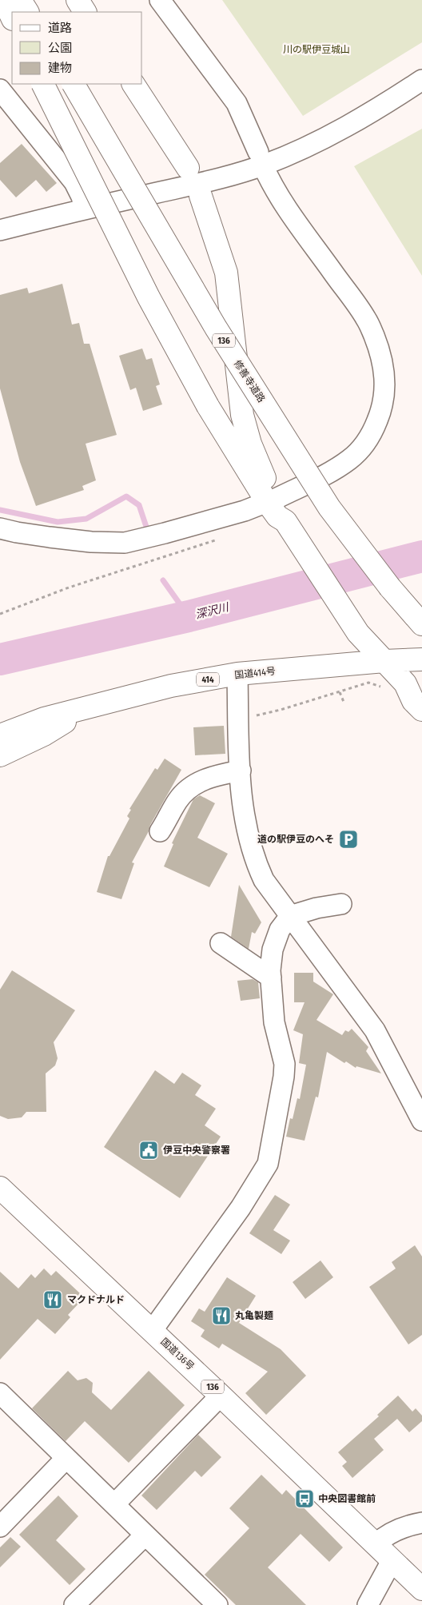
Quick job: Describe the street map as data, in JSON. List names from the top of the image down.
{
  "streets": {
    "highway": [
      "136",
      "修善寺道路",
      "国道414号",
      "414",
      "国道136号"
    ]
  },
  "crossings": [
    ["国道414号", "414"]
  ],
  "water": ["深沢川"],
  "parks": ["川の駅伊豆城山"],
  "places": {
    "parking": ["道の駅伊豆のへそ"],
    "public building": ["伊豆中央警察署"],
    "restaurant": ["マクドナルド", "丸亀製麺"],
    "bus stop": ["中央図書館前"]
  },
  "legend": ["道路", "公園", "建物"]
}
